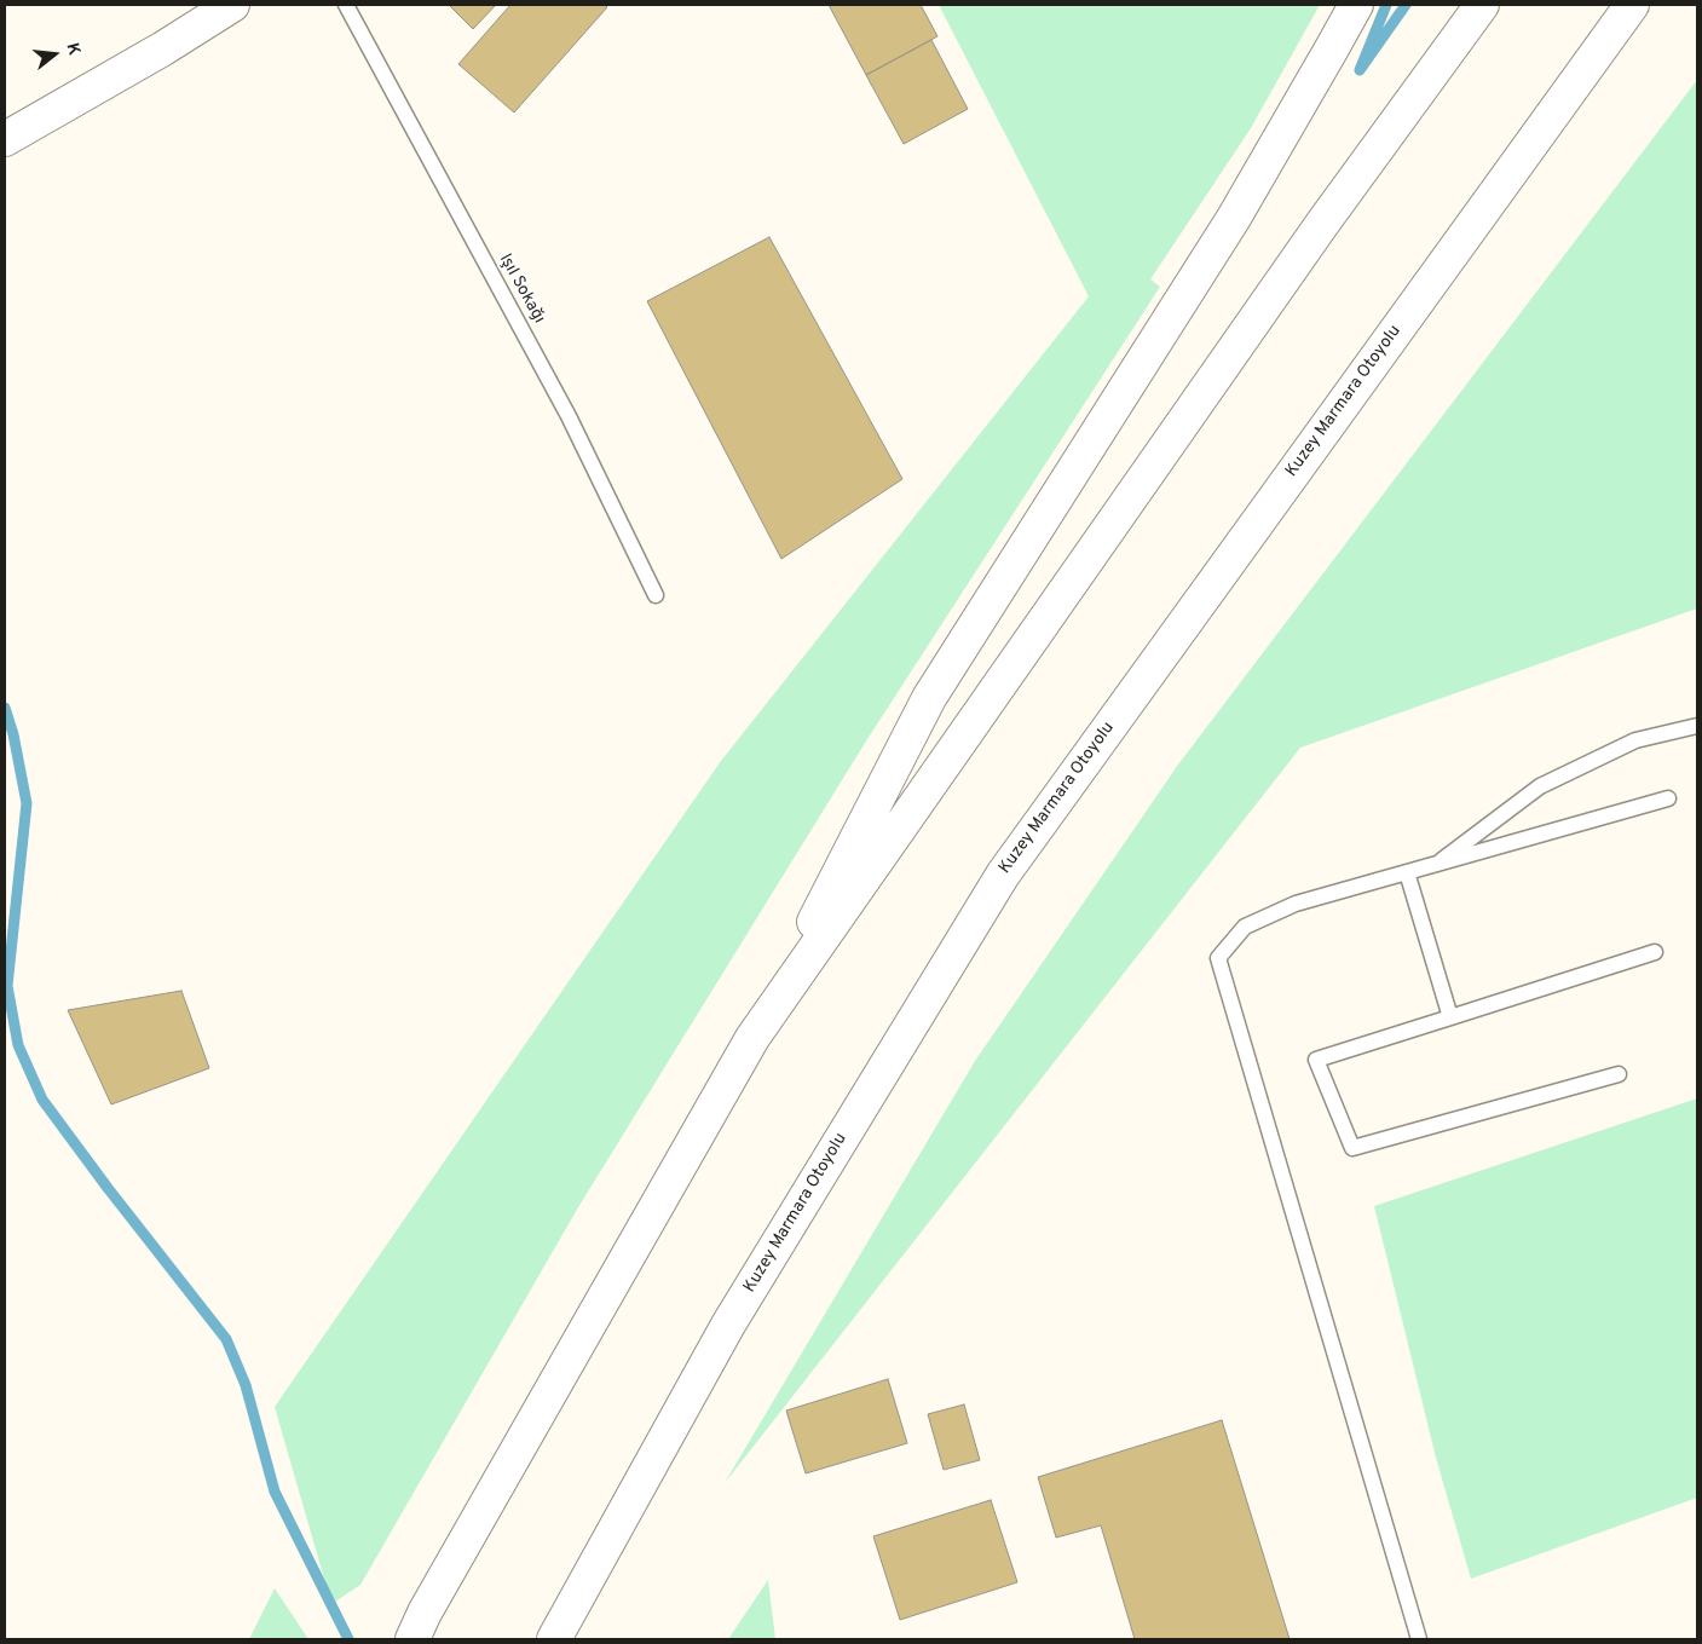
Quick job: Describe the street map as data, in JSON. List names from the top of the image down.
{
  "streets": {
    "main road": ["Kuzey Marmara Otoyolu"],
    "lane": ["Işıl Sokağı"]
  },
  "north": "right"
}
